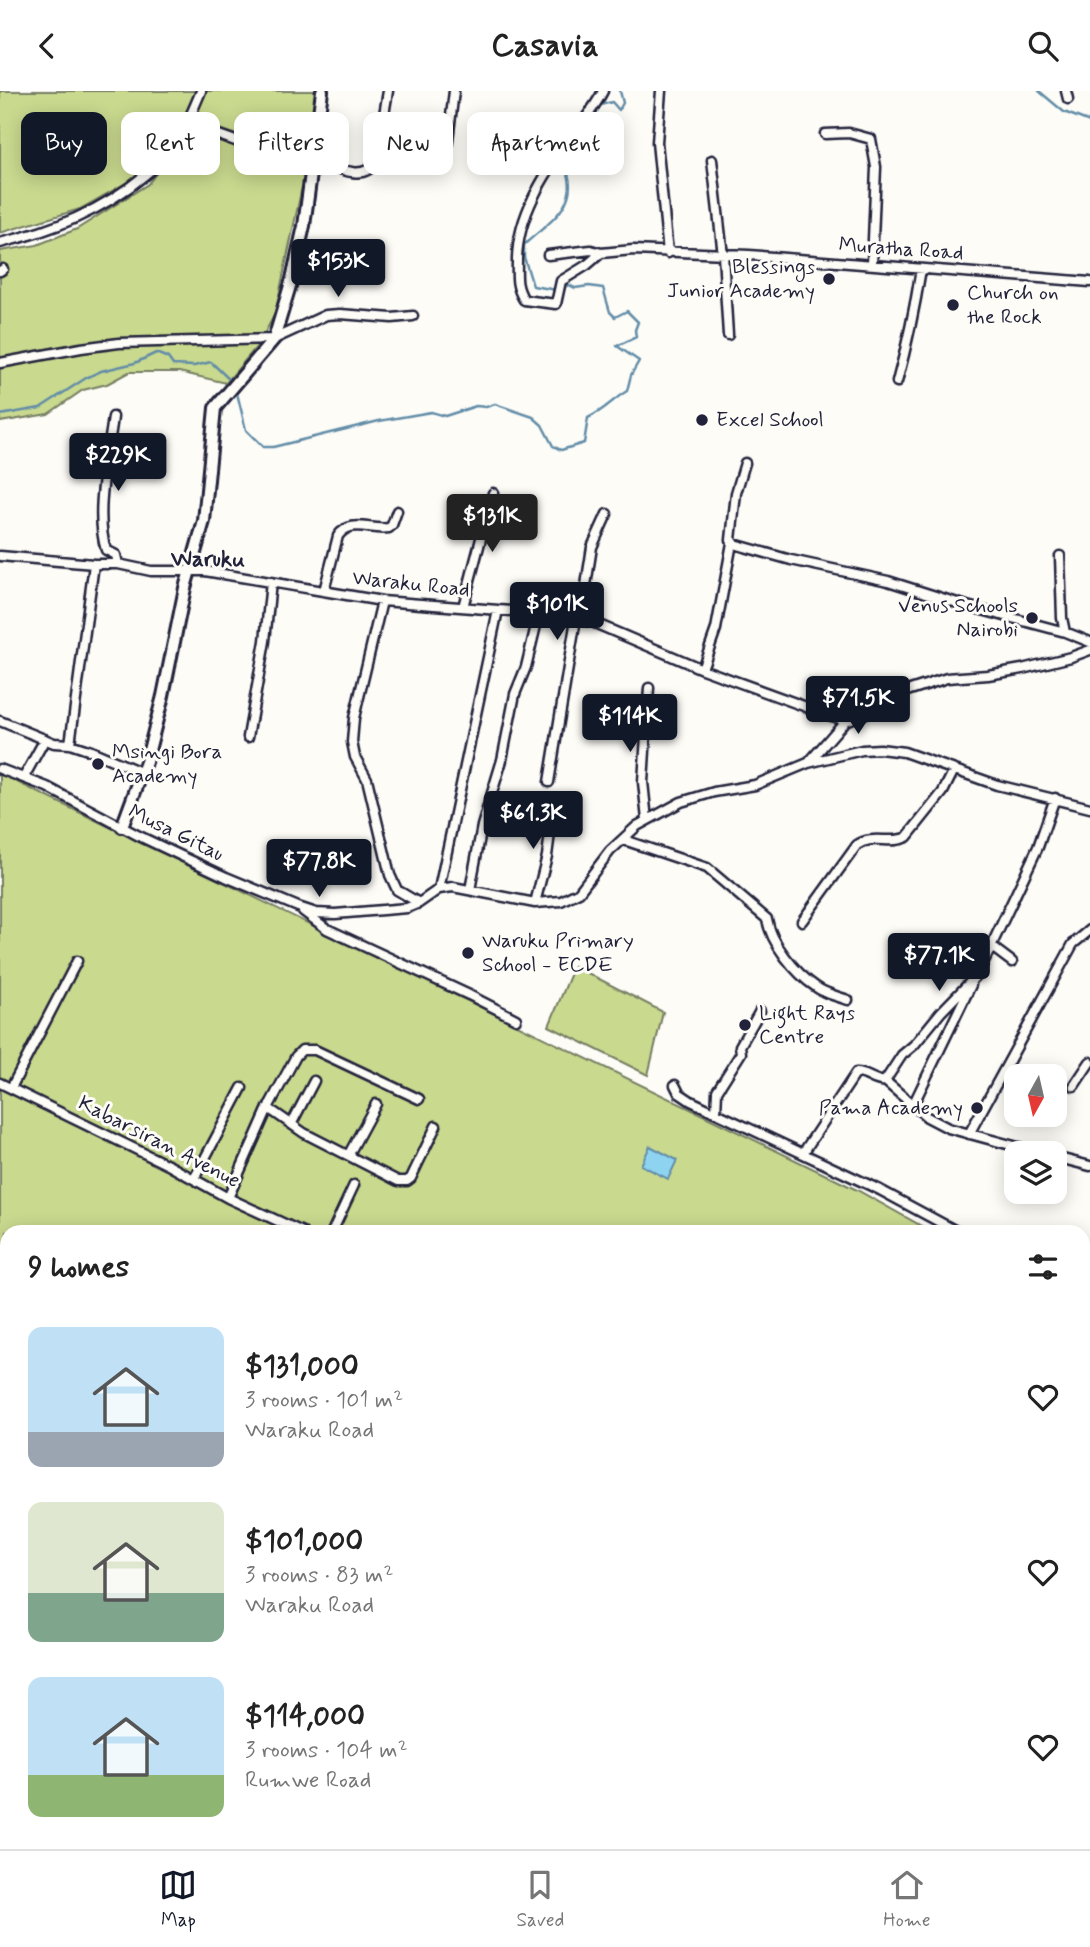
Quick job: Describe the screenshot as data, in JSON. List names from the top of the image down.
{
  "streets": {
    "street": [
      "Muratha Road",
      "Waraku Road",
      "Musa Gitau",
      "Kabarsiran Avenue"
    ]
  },
  "districts": ["Waruku"],
  "places": [
    "Blessings Junior Academy",
    "Church on the Rock",
    "Excel School",
    "Venus Schools Nairobi",
    "Msingi Bora Academy",
    "Waruku Primary School - ECDE",
    "Light Rays Centre",
    "Pama Academy"
  ],
  "north": "bottom",
  "page": {
    "header": "Casavia",
    "chip": [
      "Buy",
      "Rent",
      "Filters",
      "New",
      "Apartment"
    ],
    "price": [
      "$153K",
      "$229K",
      "$131K",
      "$101K",
      "$71.5K",
      "$114K",
      "$61.3K",
      "$77.8K",
      "$77.1K"
    ],
    "heading": "9 homes",
    "list": [
      {
        "name": "$131,000",
        "note": "3 rooms · 101 m² · Waraku Road"
      },
      {
        "name": "$101,000",
        "note": "3 rooms · 83 m² · Waraku Road"
      },
      {
        "name": "$114,000",
        "note": "3 rooms · 104 m² · Rumwe Road"
      }
    ],
    "tabs": ["Map", "Saved", "Home"]
  }
}
